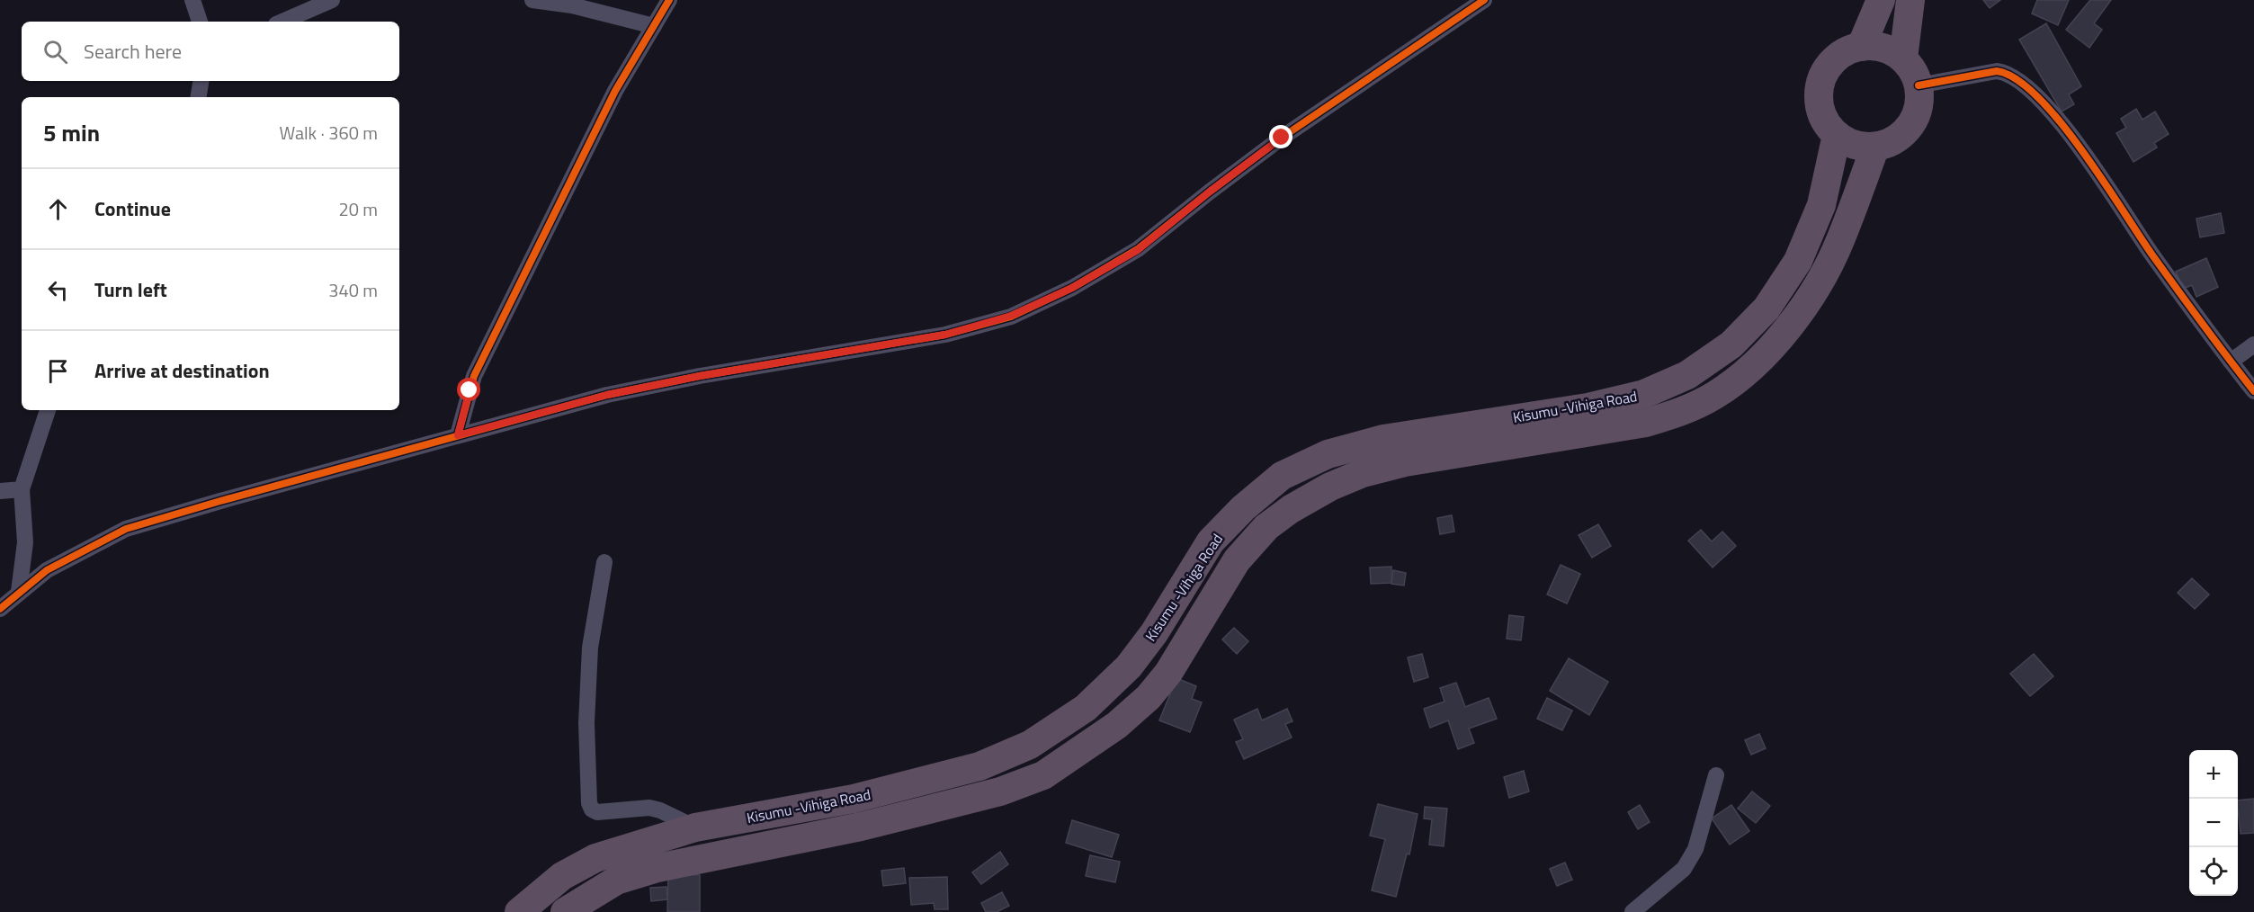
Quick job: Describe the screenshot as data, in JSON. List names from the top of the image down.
{
  "streets": {
    "highway": ["Kisumu -Vihiga Road"]
  },
  "page": {
    "search": "Search here",
    "heading": ["5 min", "Walk · 360 m"],
    "list": [
      ["Continue", "20 m"],
      ["Turn left", "340 m"],
      "Arrive at destination"
    ],
    "map_buttons": ["+", "−"]
  }
}
